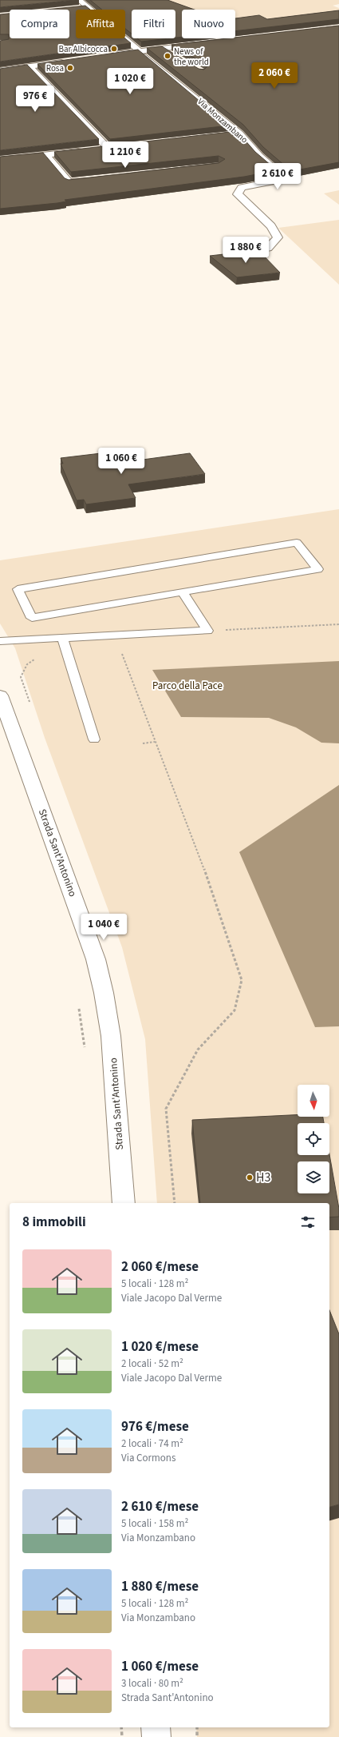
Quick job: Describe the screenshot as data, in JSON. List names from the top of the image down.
{
  "streets": {
    "street": ["Via Monzambano", "Strada Sant'Antonino"]
  },
  "parks": ["Parco della Pace"],
  "places": [
    "Bar Albicocca",
    "News of the world",
    "Rosa",
    "H3"
  ],
  "north": "bottom",
  "page": {
    "chip": [
      "Compra",
      "Affitta",
      "Filtri",
      "Nuovo"
    ],
    "price": [
      "2 060 €",
      "1 020 €",
      "976 €",
      "1 210 €",
      "2 610 €",
      "1 880 €",
      "1 060 €",
      "1 040 €"
    ],
    "heading": "8 immobili",
    "list": [
      {
        "name": "2 060 €/mese",
        "note": "5 locali · 128 m² · Viale Jacopo Dal Verme"
      },
      {
        "name": "1 020 €/mese",
        "note": "2 locali · 52 m² · Viale Jacopo Dal Verme"
      },
      {
        "name": "976 €/mese",
        "note": "2 locali · 74 m² · Via Cormons"
      },
      {
        "name": "2 610 €/mese",
        "note": "5 locali · 158 m² · Via Monzambano"
      },
      {
        "name": "1 880 €/mese",
        "note": "5 locali · 128 m² · Via Monzambano"
      },
      {
        "name": "1 060 €/mese",
        "note": "3 locali · 80 m² · Strada Sant'Antonino"
      }
    ]
  }
}
